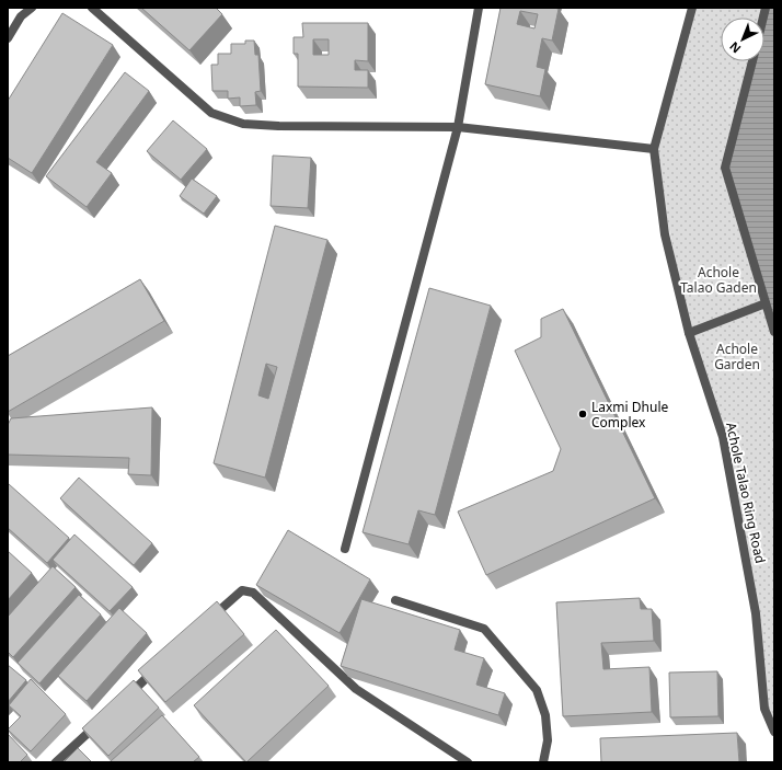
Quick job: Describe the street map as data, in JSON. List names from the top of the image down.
{
  "streets": {
    "street": ["Achole Talao Ring Road"]
  },
  "parks": ["Achole Talao Gaden", "Achole Garden"],
  "places": ["Laxmi Dhule Complex"],
  "north": "bottom left"
}
